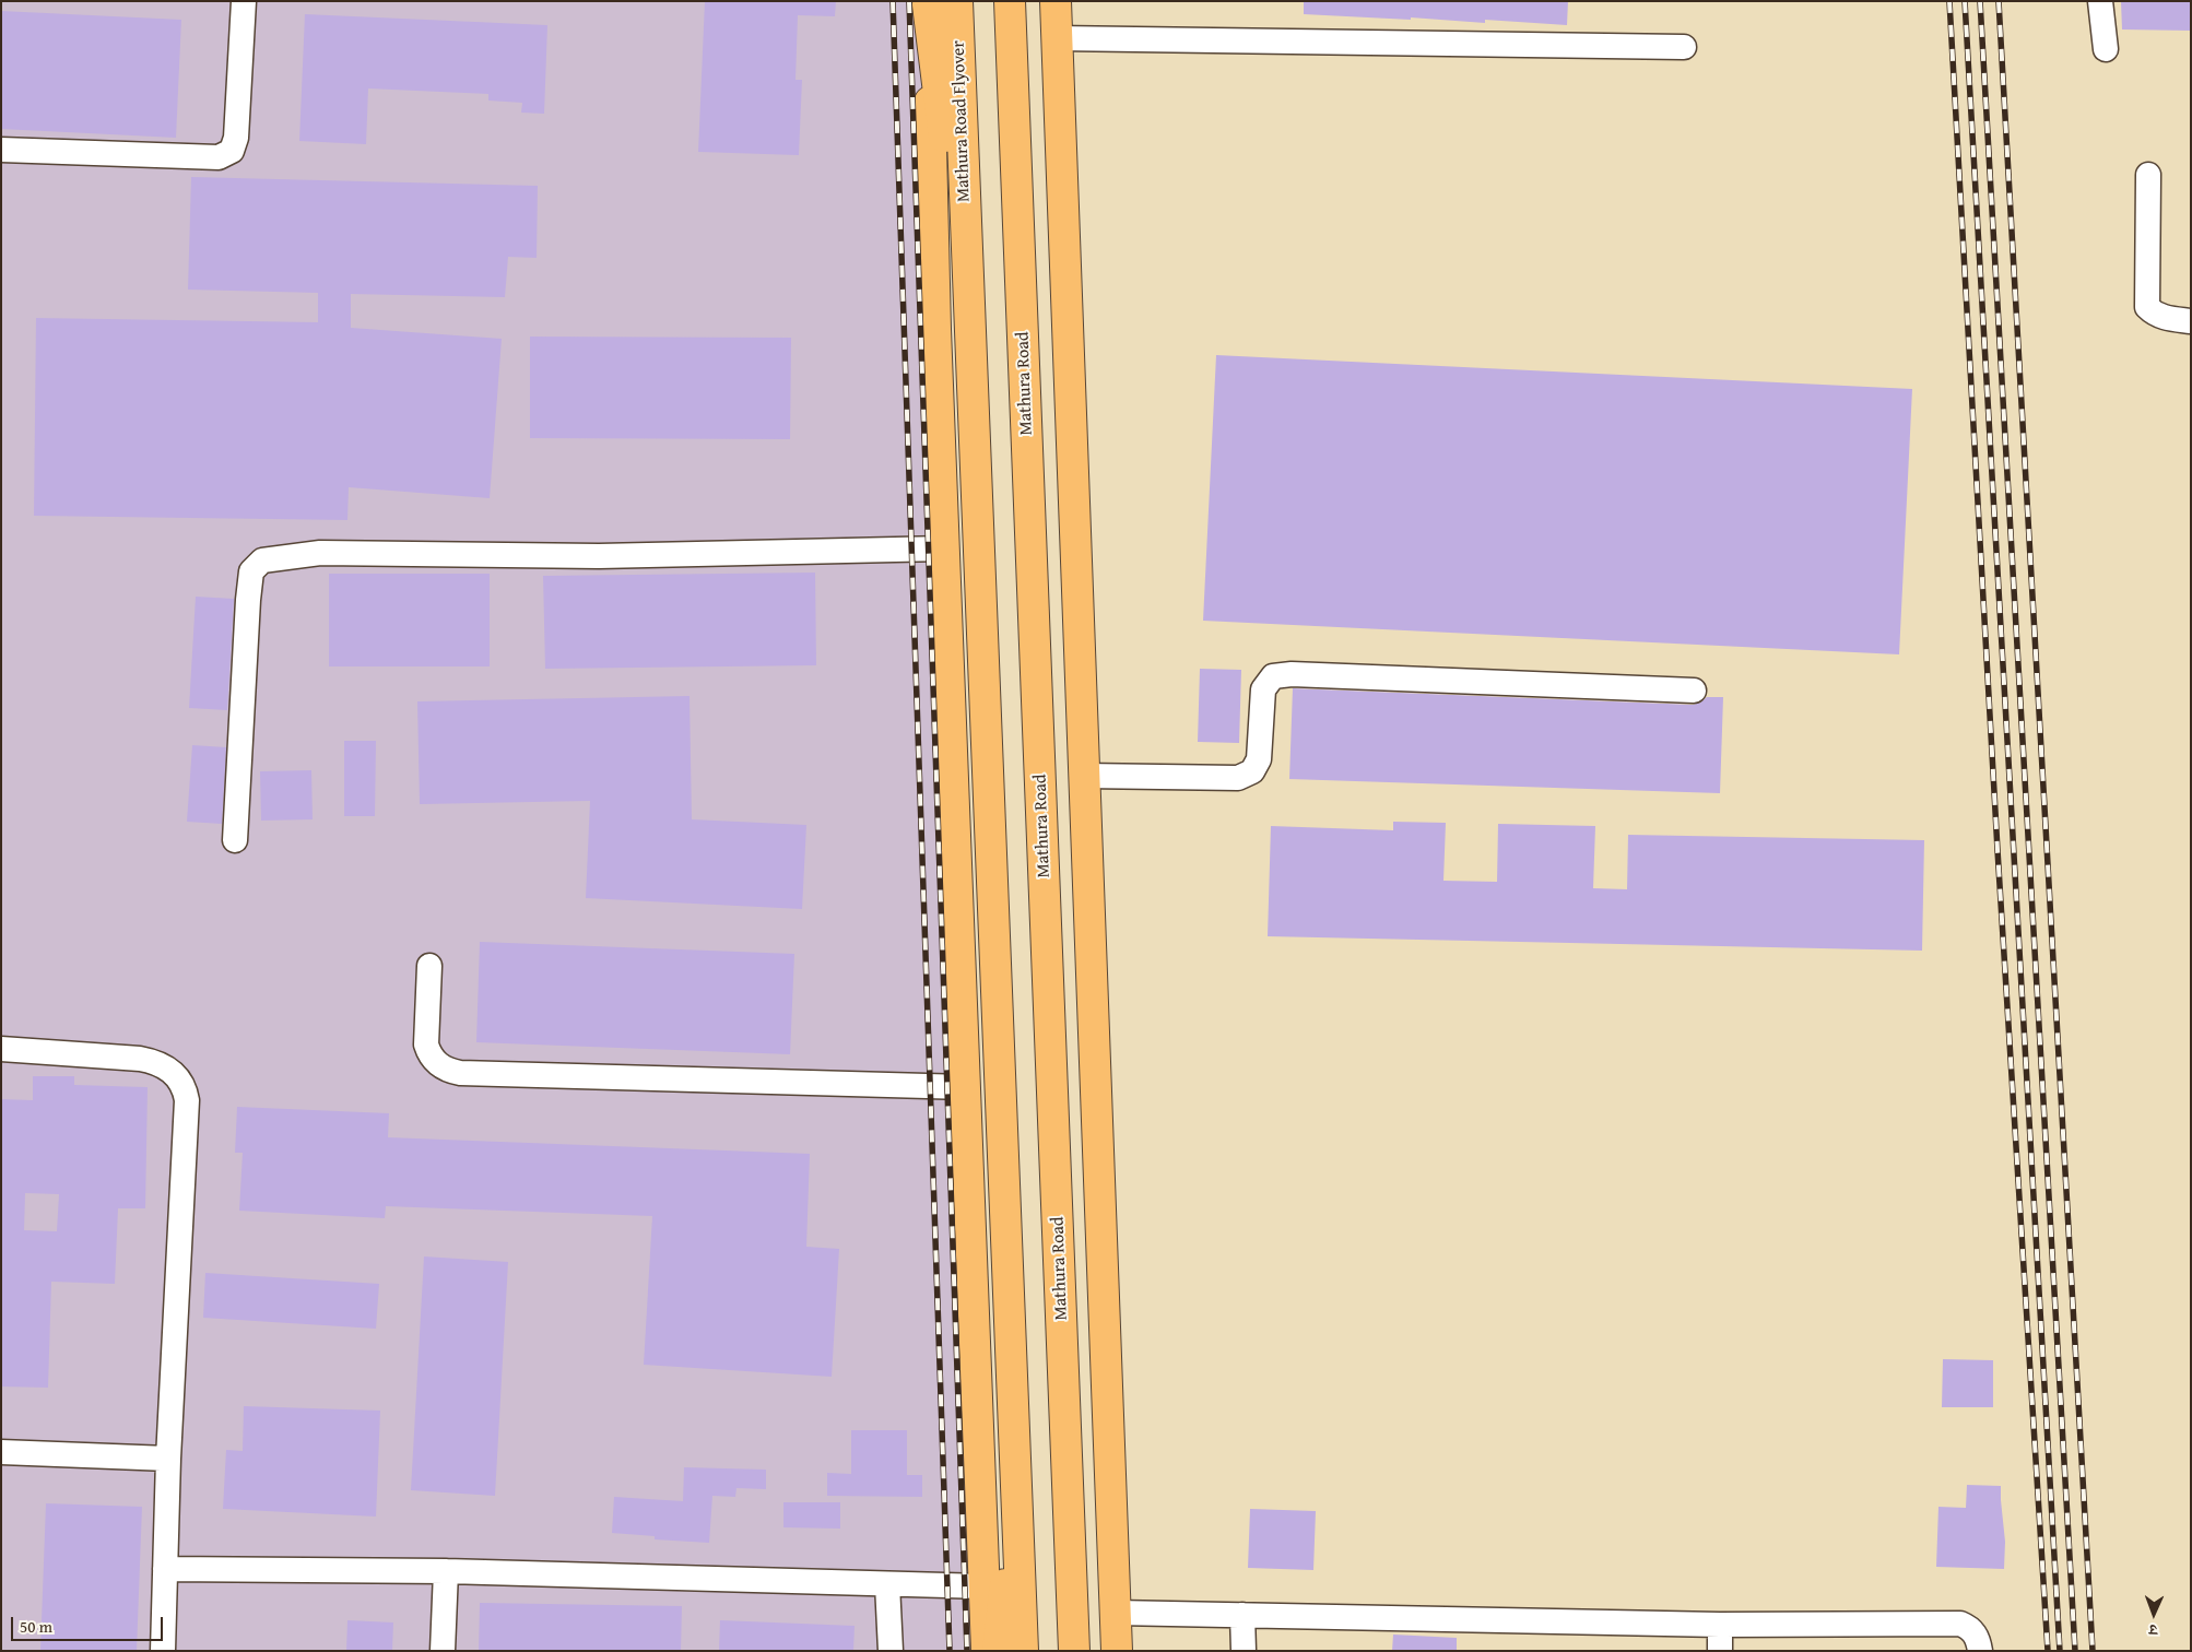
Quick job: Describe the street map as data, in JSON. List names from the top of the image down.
{
  "streets": {
    "main road": ["Mathura Road Flyover", "Mathura Road"]
  },
  "scale_bar": "50 m",
  "north": "bottom"
}
